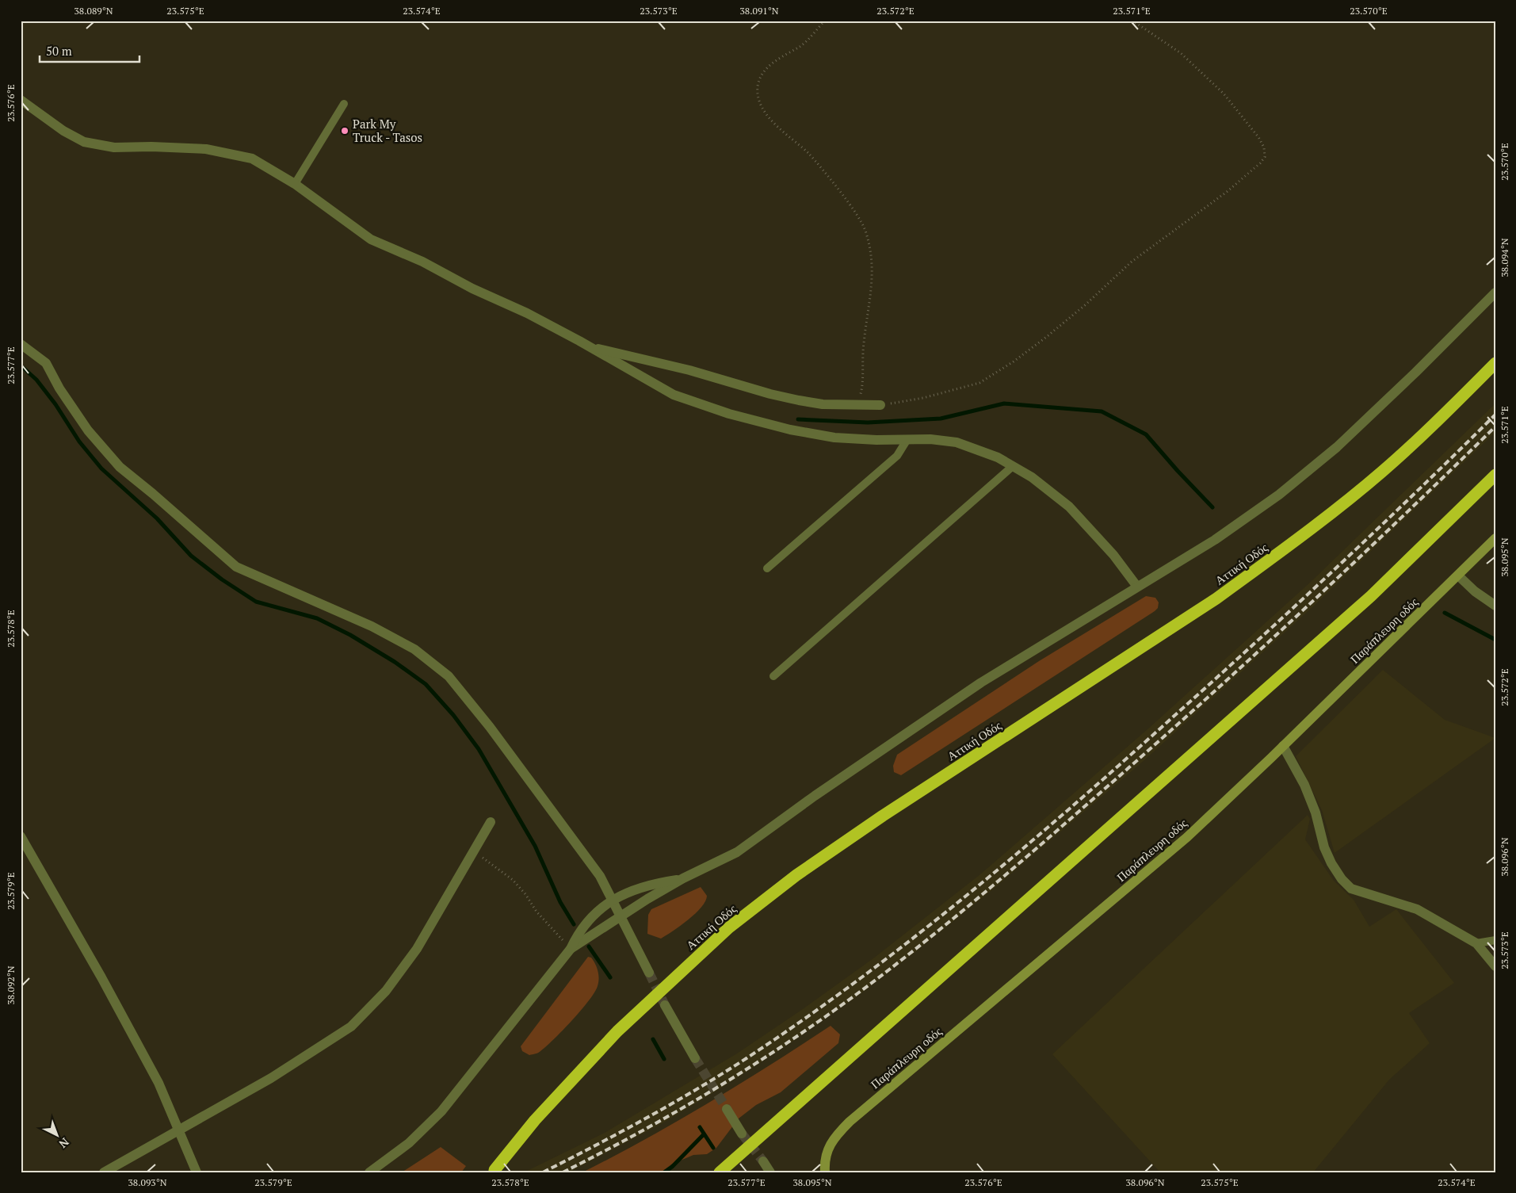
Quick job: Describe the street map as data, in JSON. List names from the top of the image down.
{
  "streets": {
    "highway": ["Αττική Οδός"],
    "street": ["Παράπλευρη οδός"]
  },
  "places": ["Park My Truck - Tasos"],
  "scale_bar": "50 m",
  "north": "bottom right",
  "coordinates": [
    "38.089°N",
    "23.575°E",
    "23.574°E",
    "23.573°E",
    "38.091°N",
    "23.572°E",
    "23.571°E",
    "23.570°E",
    "23.576°E",
    "38.094°N",
    "23.577°E",
    "38.095°N",
    "23.578°E",
    "38.096°N",
    "23.579°E",
    "38.092°N",
    "38.093°N"
  ]
}
